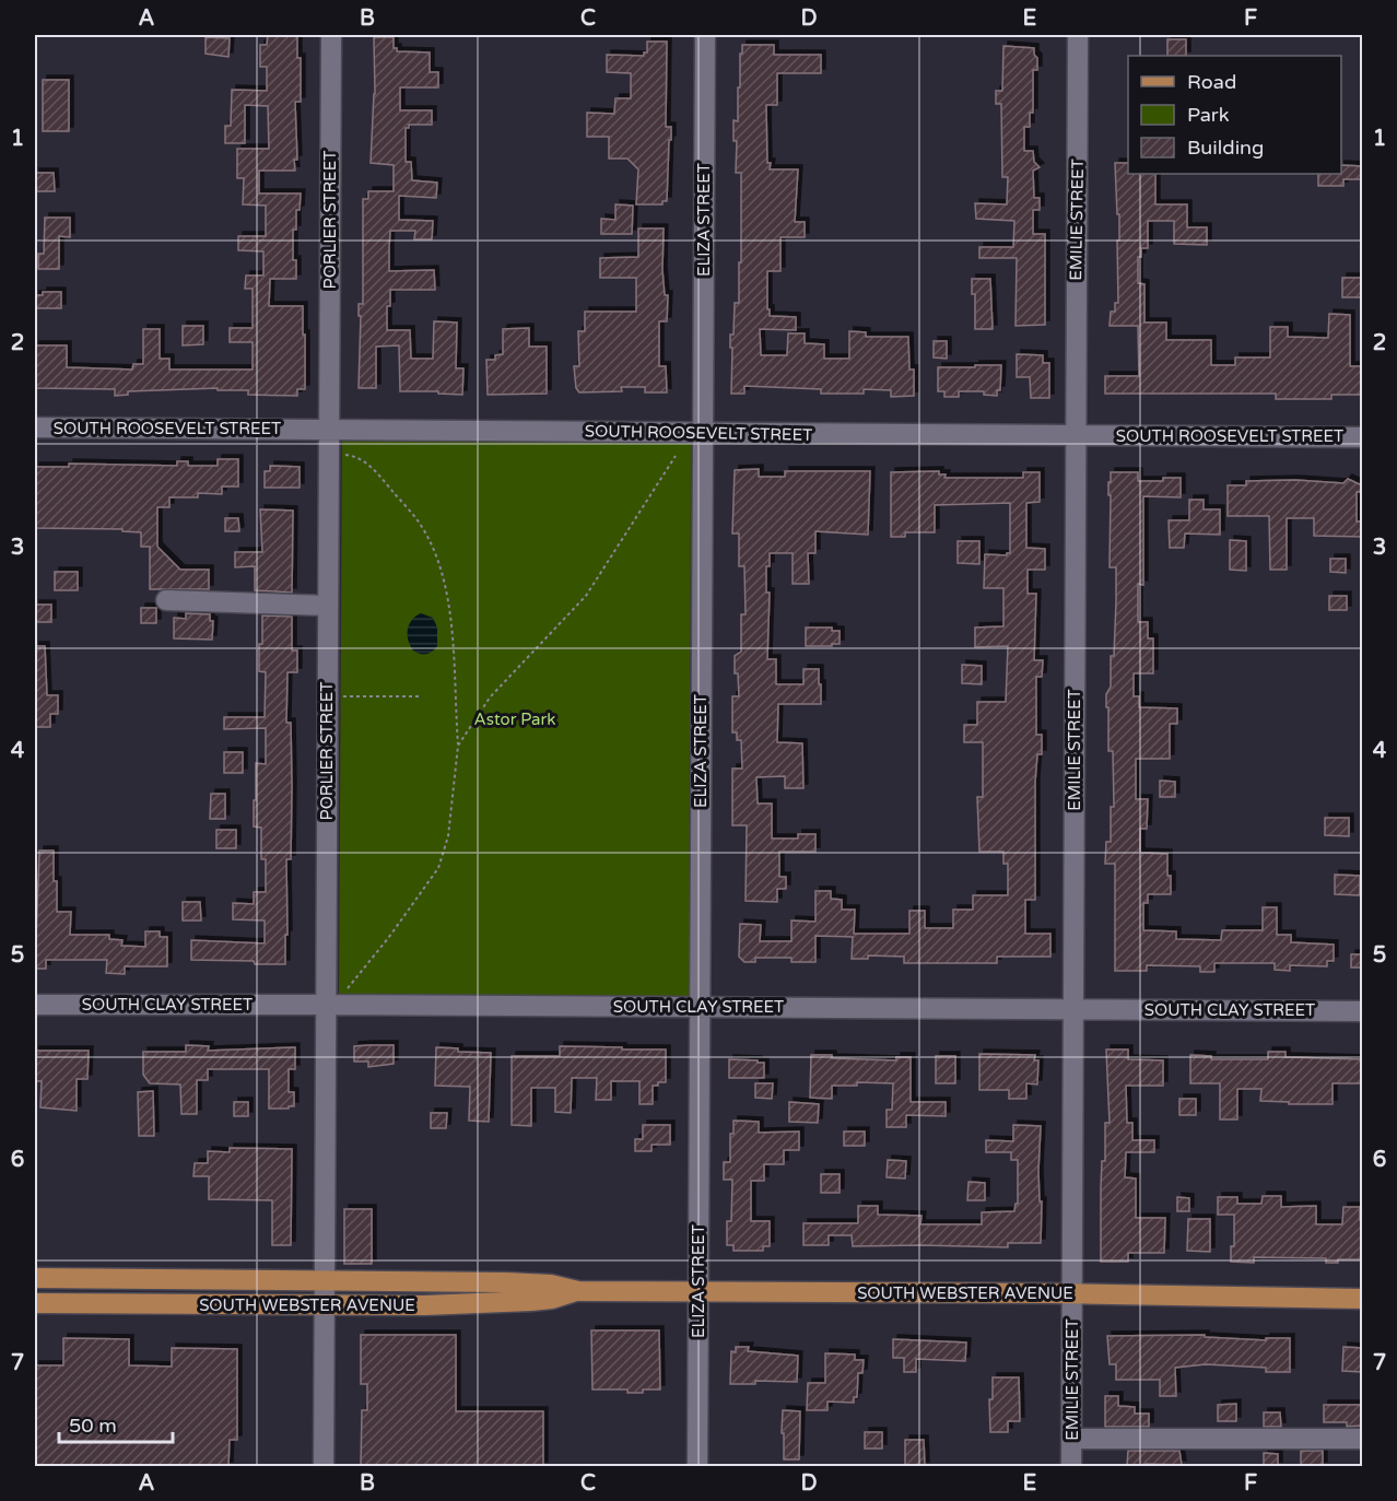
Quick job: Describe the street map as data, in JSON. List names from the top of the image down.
{
  "streets": {
    "main road": ["SOUTH WEBSTER AVENUE"],
    "street": [
      "PORLIER STREET",
      "ELIZA STREET",
      "EMILIE STREET",
      "SOUTH ROOSEVELT STREET",
      "SOUTH CLAY STREET"
    ]
  },
  "crossings": [
    ["PORLIER STREET", "SOUTH ROOSEVELT STREET"],
    ["PORLIER STREET", "SOUTH CLAY STREET"],
    ["PORLIER STREET", "SOUTH WEBSTER AVENUE"],
    ["ELIZA STREET", "SOUTH ROOSEVELT STREET"],
    ["ELIZA STREET", "SOUTH CLAY STREET"],
    ["ELIZA STREET", "SOUTH WEBSTER AVENUE"],
    ["EMILIE STREET", "SOUTH ROOSEVELT STREET"],
    ["EMILIE STREET", "SOUTH CLAY STREET"],
    ["EMILIE STREET", "SOUTH WEBSTER AVENUE"]
  ],
  "parks": ["Astor Park"],
  "legend": ["Road", "Park", "Building"],
  "scale_bar": "50 m",
  "grid": {
    "columns": [
      "A",
      "B",
      "C",
      "D",
      "E",
      "F"
    ],
    "rows": [
      "1",
      "2",
      "3",
      "4",
      "5",
      "6",
      "7"
    ]
  }
}
